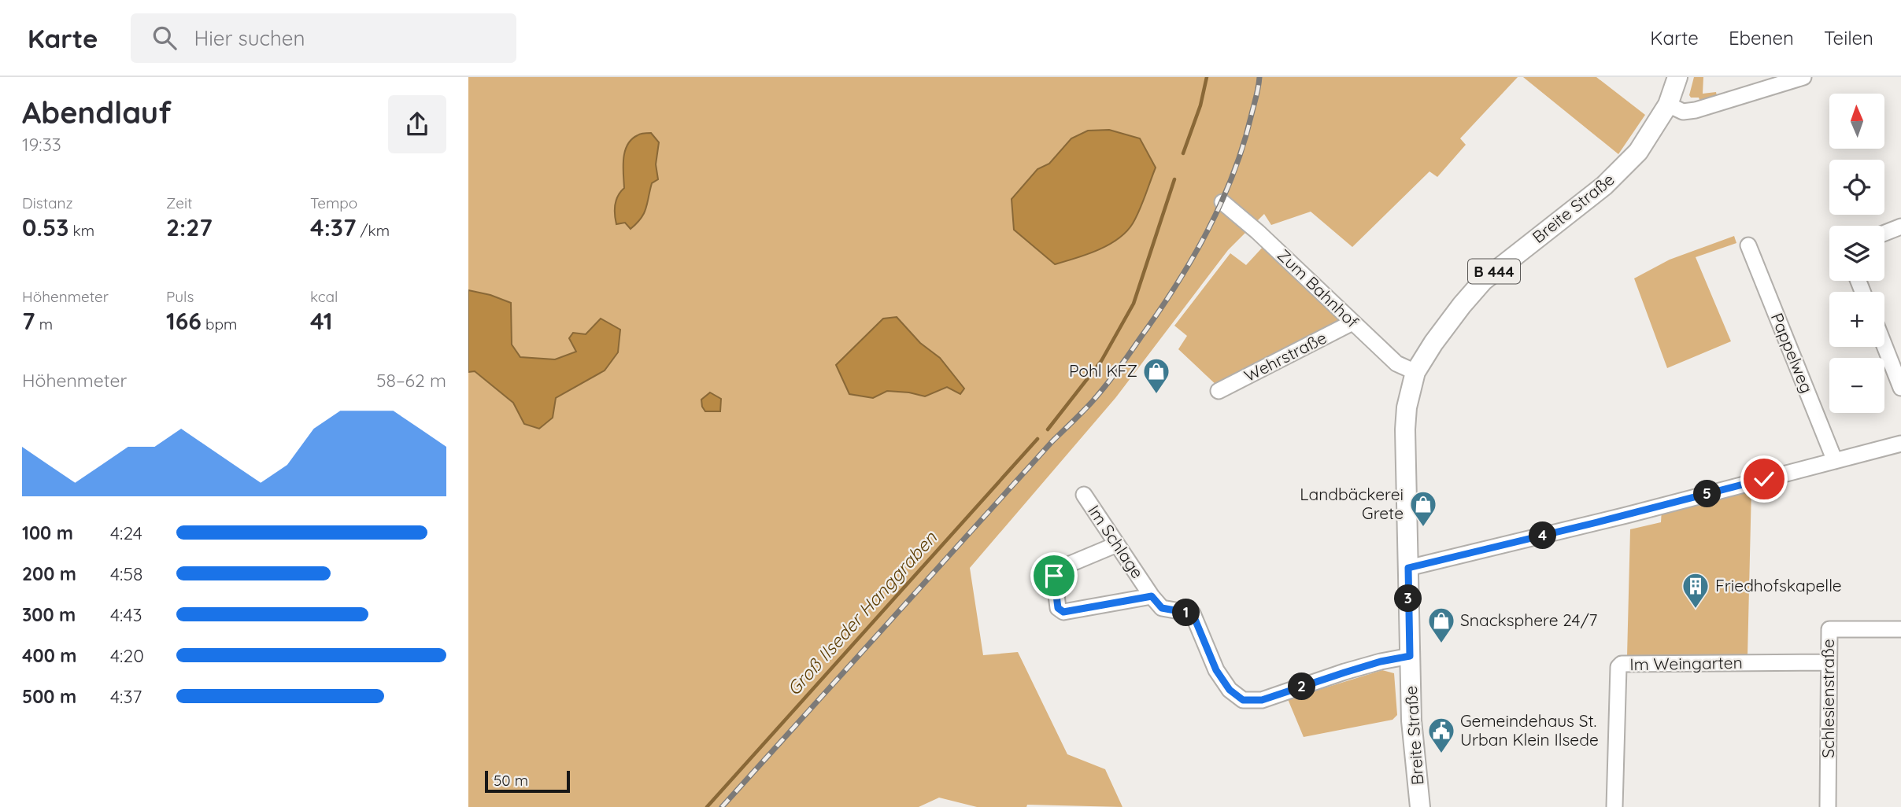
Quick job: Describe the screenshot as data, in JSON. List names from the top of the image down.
{
  "streets": {
    "main road": ["Breite Straße", "B 444"],
    "street": [
      "Zum Bahnhof",
      "Pappelweg",
      "Wehrstraße",
      "Im Schlage",
      "Im Weingarten",
      "Schlesienstraße"
    ]
  },
  "crossings": [
    ["Breite Straße", "Zum Bahnhof"],
    ["Breite Straße", "Im Schlage"],
    ["Zum Bahnhof", "Wehrstraße"],
    ["Im Weingarten", "Schlesienstraße"]
  ],
  "water": ["Groß Ilseder Hanggraben"],
  "places": {
    "shop": ["Pohl KFZ", "Landbäckerei Grete", "Snacksphere 24/7"],
    "building": ["Friedhofskapelle"],
    "public building": ["Gemeindehaus St. Urban Klein Ilsede"]
  },
  "scale_bar": "50 m",
  "north": "top",
  "page": {
    "header": "Karte",
    "search": "Hier suchen",
    "nav": ["Karte", "Ebenen", "Teilen"],
    "heading": ["Abendlauf", "19:33"],
    "map_buttons": ["+", "−"],
    "stats": [
      ["Distanz", "0.53 km"],
      ["Zeit", "2:27"],
      ["Tempo", "4:37 /km"],
      ["Höhenmeter", "7 m"],
      ["Puls", "166 bpm"],
      ["kcal", "41"]
    ],
    "chart": ["Höhenmeter", "58–62 m"],
    "pins": [
      "5",
      "4",
      "3",
      "1",
      "2"
    ],
    "list": [
      {
        "name": "100 m",
        "note": "4:24"
      },
      {
        "name": "200 m",
        "note": "4:58"
      },
      {
        "name": "300 m",
        "note": "4:43"
      },
      {
        "name": "400 m",
        "note": "4:20"
      },
      {
        "name": "500 m",
        "note": "4:37"
      }
    ],
    "scale": "50 m"
  }
}
